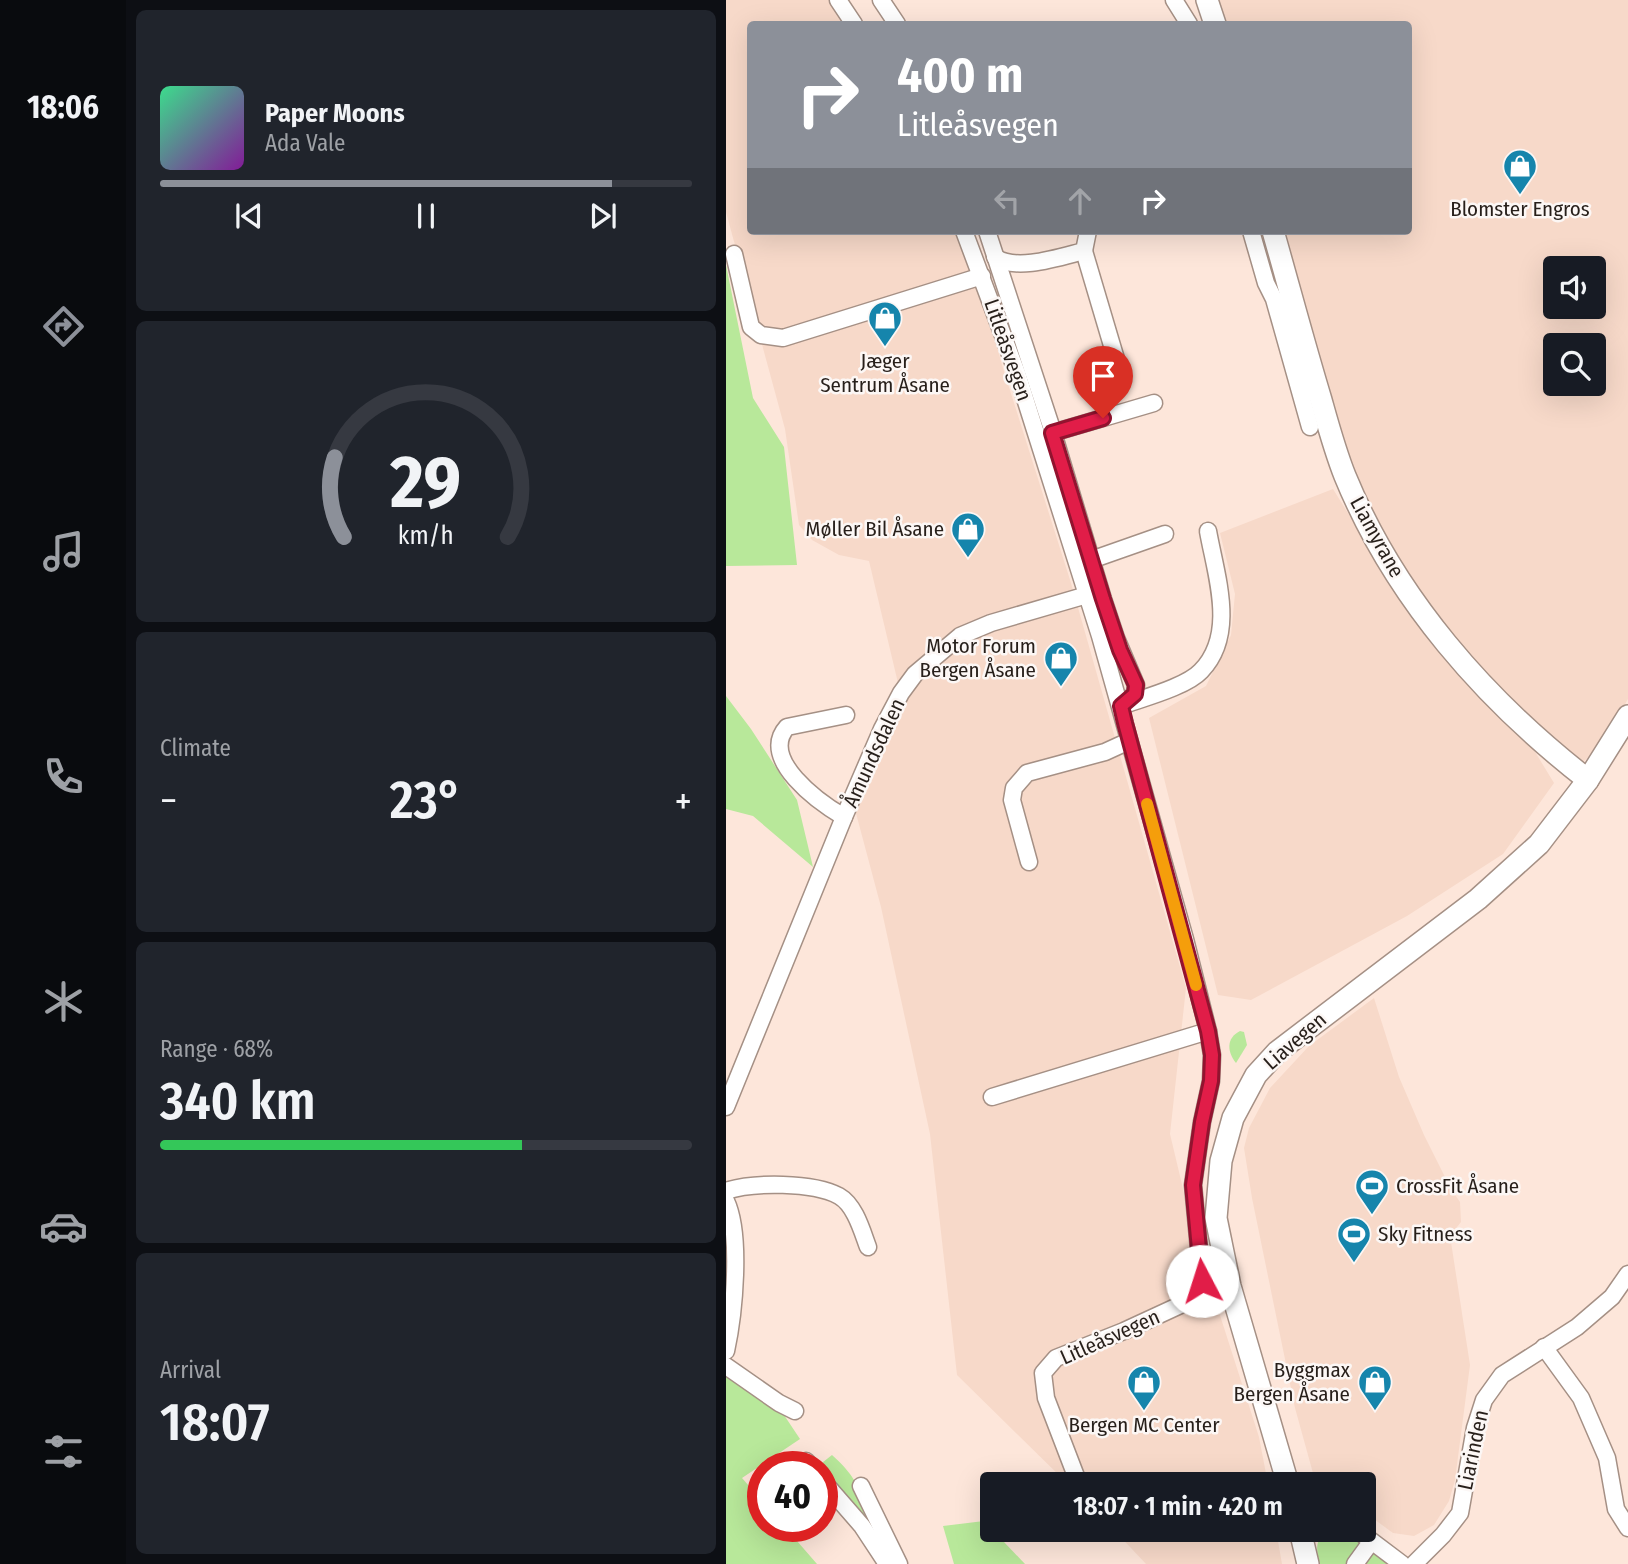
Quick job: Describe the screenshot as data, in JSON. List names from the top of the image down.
{
  "streets": {
    "main road": ["Liamyrane", "Liavegen"],
    "street": ["Litleåsvegen", "Åmundsdalen", "Liarinden"]
  },
  "crossings": [
    ["Litleåsvegen", "Åmundsdalen"],
    ["Liamyrane", "Liavegen"]
  ],
  "places": {
    "shop": [
      "Blomster Engros",
      "Jæger Sentrum Åsane",
      "Møller Bil Åsane",
      "Motor Forum Bergen Åsane",
      "Bergen MC Center",
      "Byggmax Bergen Åsane"
    ],
    "sports": ["CrossFit Åsane", "Sky Fitness"]
  },
  "page": {
    "tabs": "18:06",
    "turn": ["400 m", "Litleåsvegen"],
    "song": ["Paper Moons", "Ada Vale"],
    "tile": [
      "Climate",
      ["Range · 68%", "340 km"],
      ["Arrival", "18:07"]
    ],
    "heat": ["−", "23°", "+"],
    "limit": "40",
    "trip": "18:07 · 1 min · 420 m",
    "gauge": ["29", "km/h"]
  }
}
